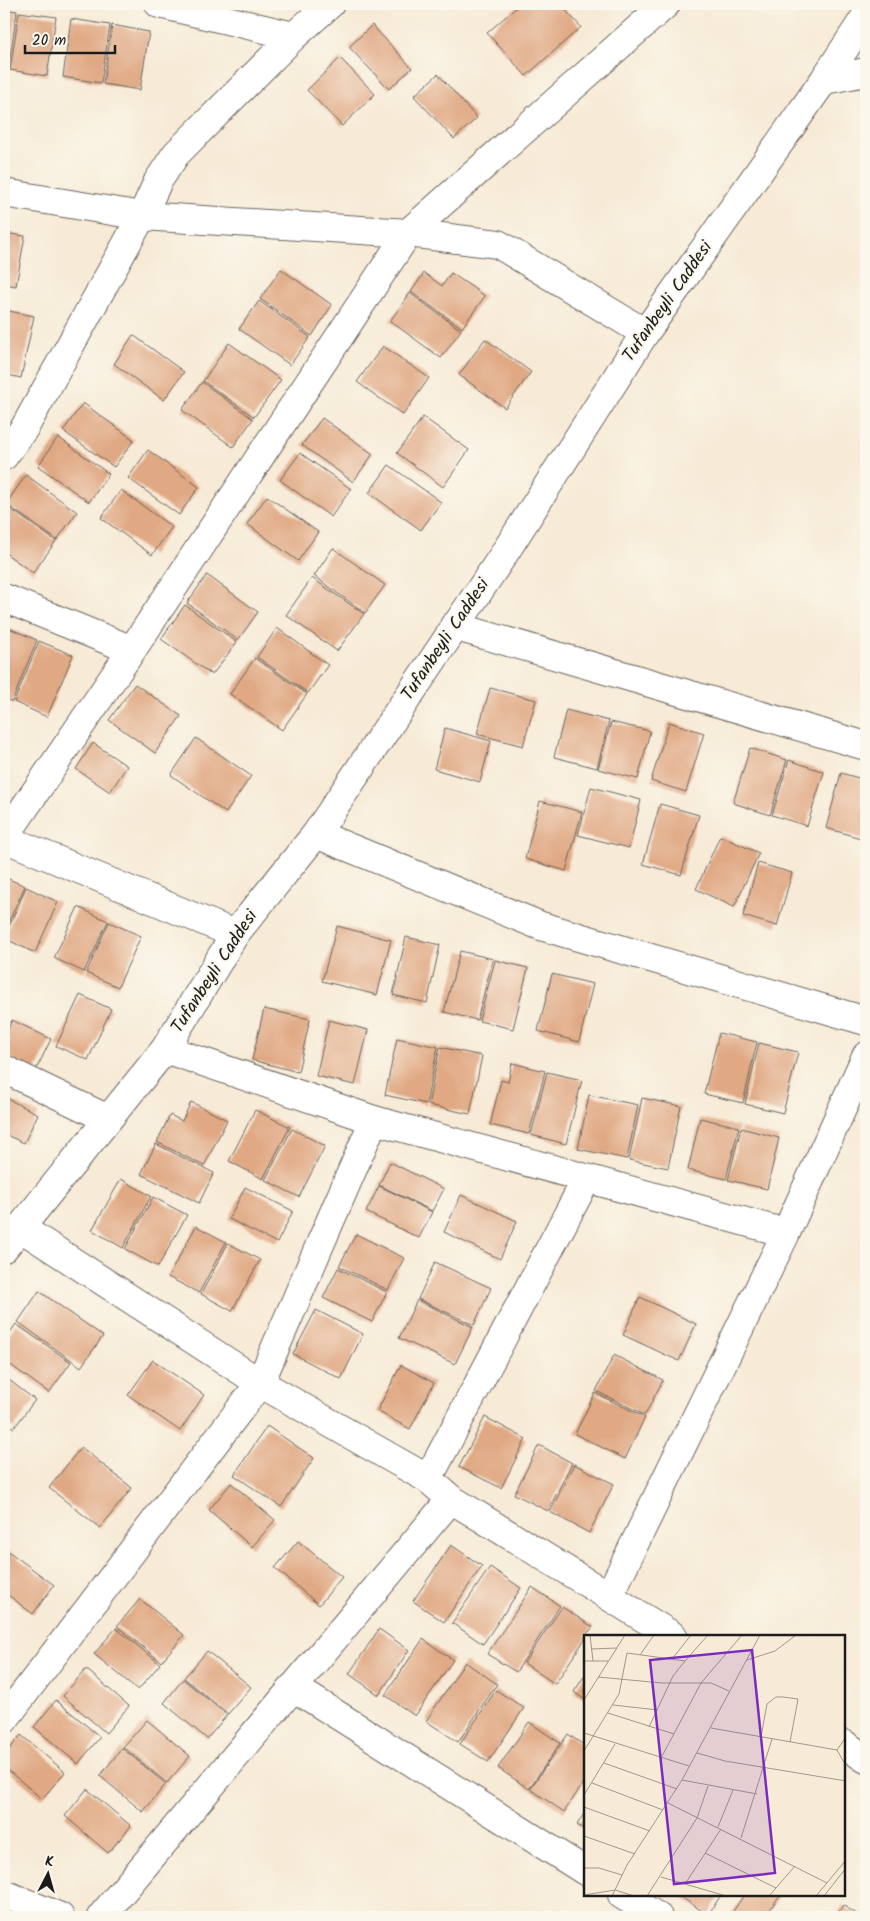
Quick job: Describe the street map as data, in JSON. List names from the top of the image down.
{
  "streets": {
    "street": ["Tufanbeyli Caddesi"]
  },
  "scale_bar": "20 m",
  "north": "top"
}
